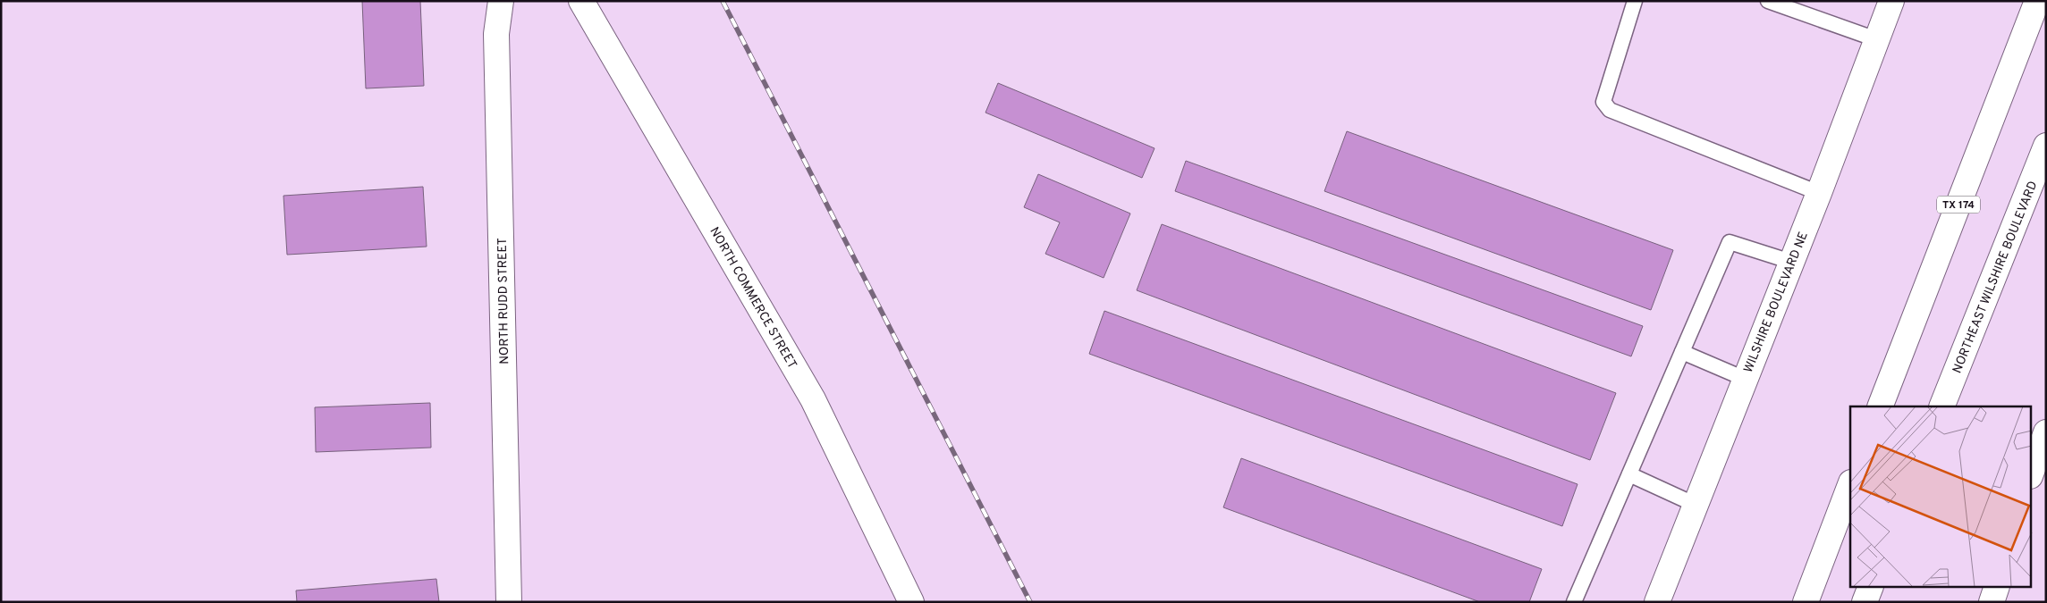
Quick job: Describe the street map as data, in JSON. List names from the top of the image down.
{
  "streets": {
    "street": [
      "TX 174",
      "NORTHEAST WILSHIRE BOULEVARD",
      "NORTH COMMERCE STREET",
      "NORTH RUDD STREET",
      "WILSHIRE BOULEVARD NE"
    ]
  }
}
